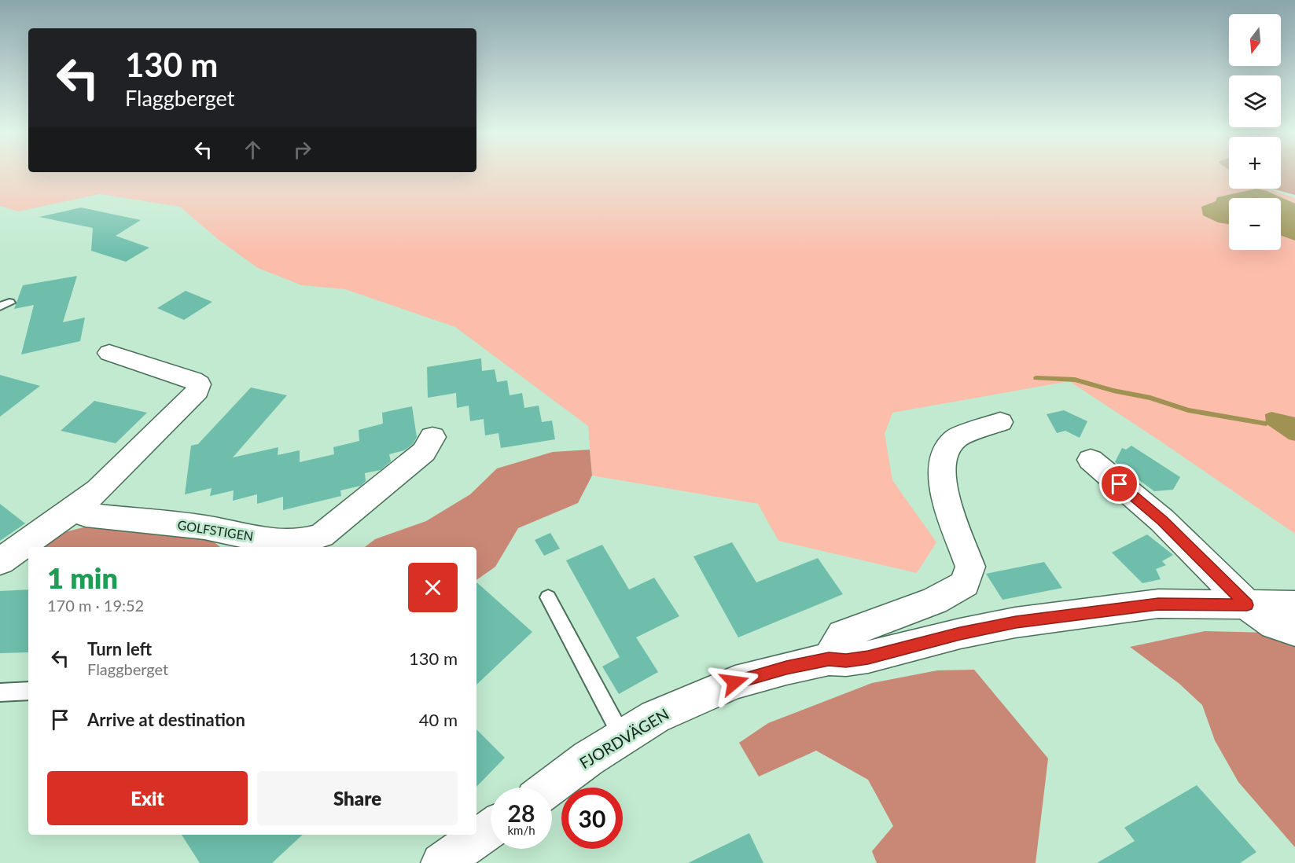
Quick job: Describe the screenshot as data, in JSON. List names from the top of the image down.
{
  "streets": {
    "street": ["GOLFSTIGEN", "FJORDVÄGEN"]
  },
  "north": "bottom",
  "page": {
    "map_buttons": ["+", "−"],
    "turn": ["130 m", "Flaggberget"],
    "heading": ["1 min", "170 m · 19:52"],
    "list": [
      {
        "name": "Turn left",
        "note": "Flaggberget",
        "value": "130 m"
      },
      {
        "name": "Arrive at destination",
        "value": "40 m"
      }
    ],
    "buttons": ["Exit", "Share"],
    "speed": "28 km/h",
    "limit": "30"
  }
}
